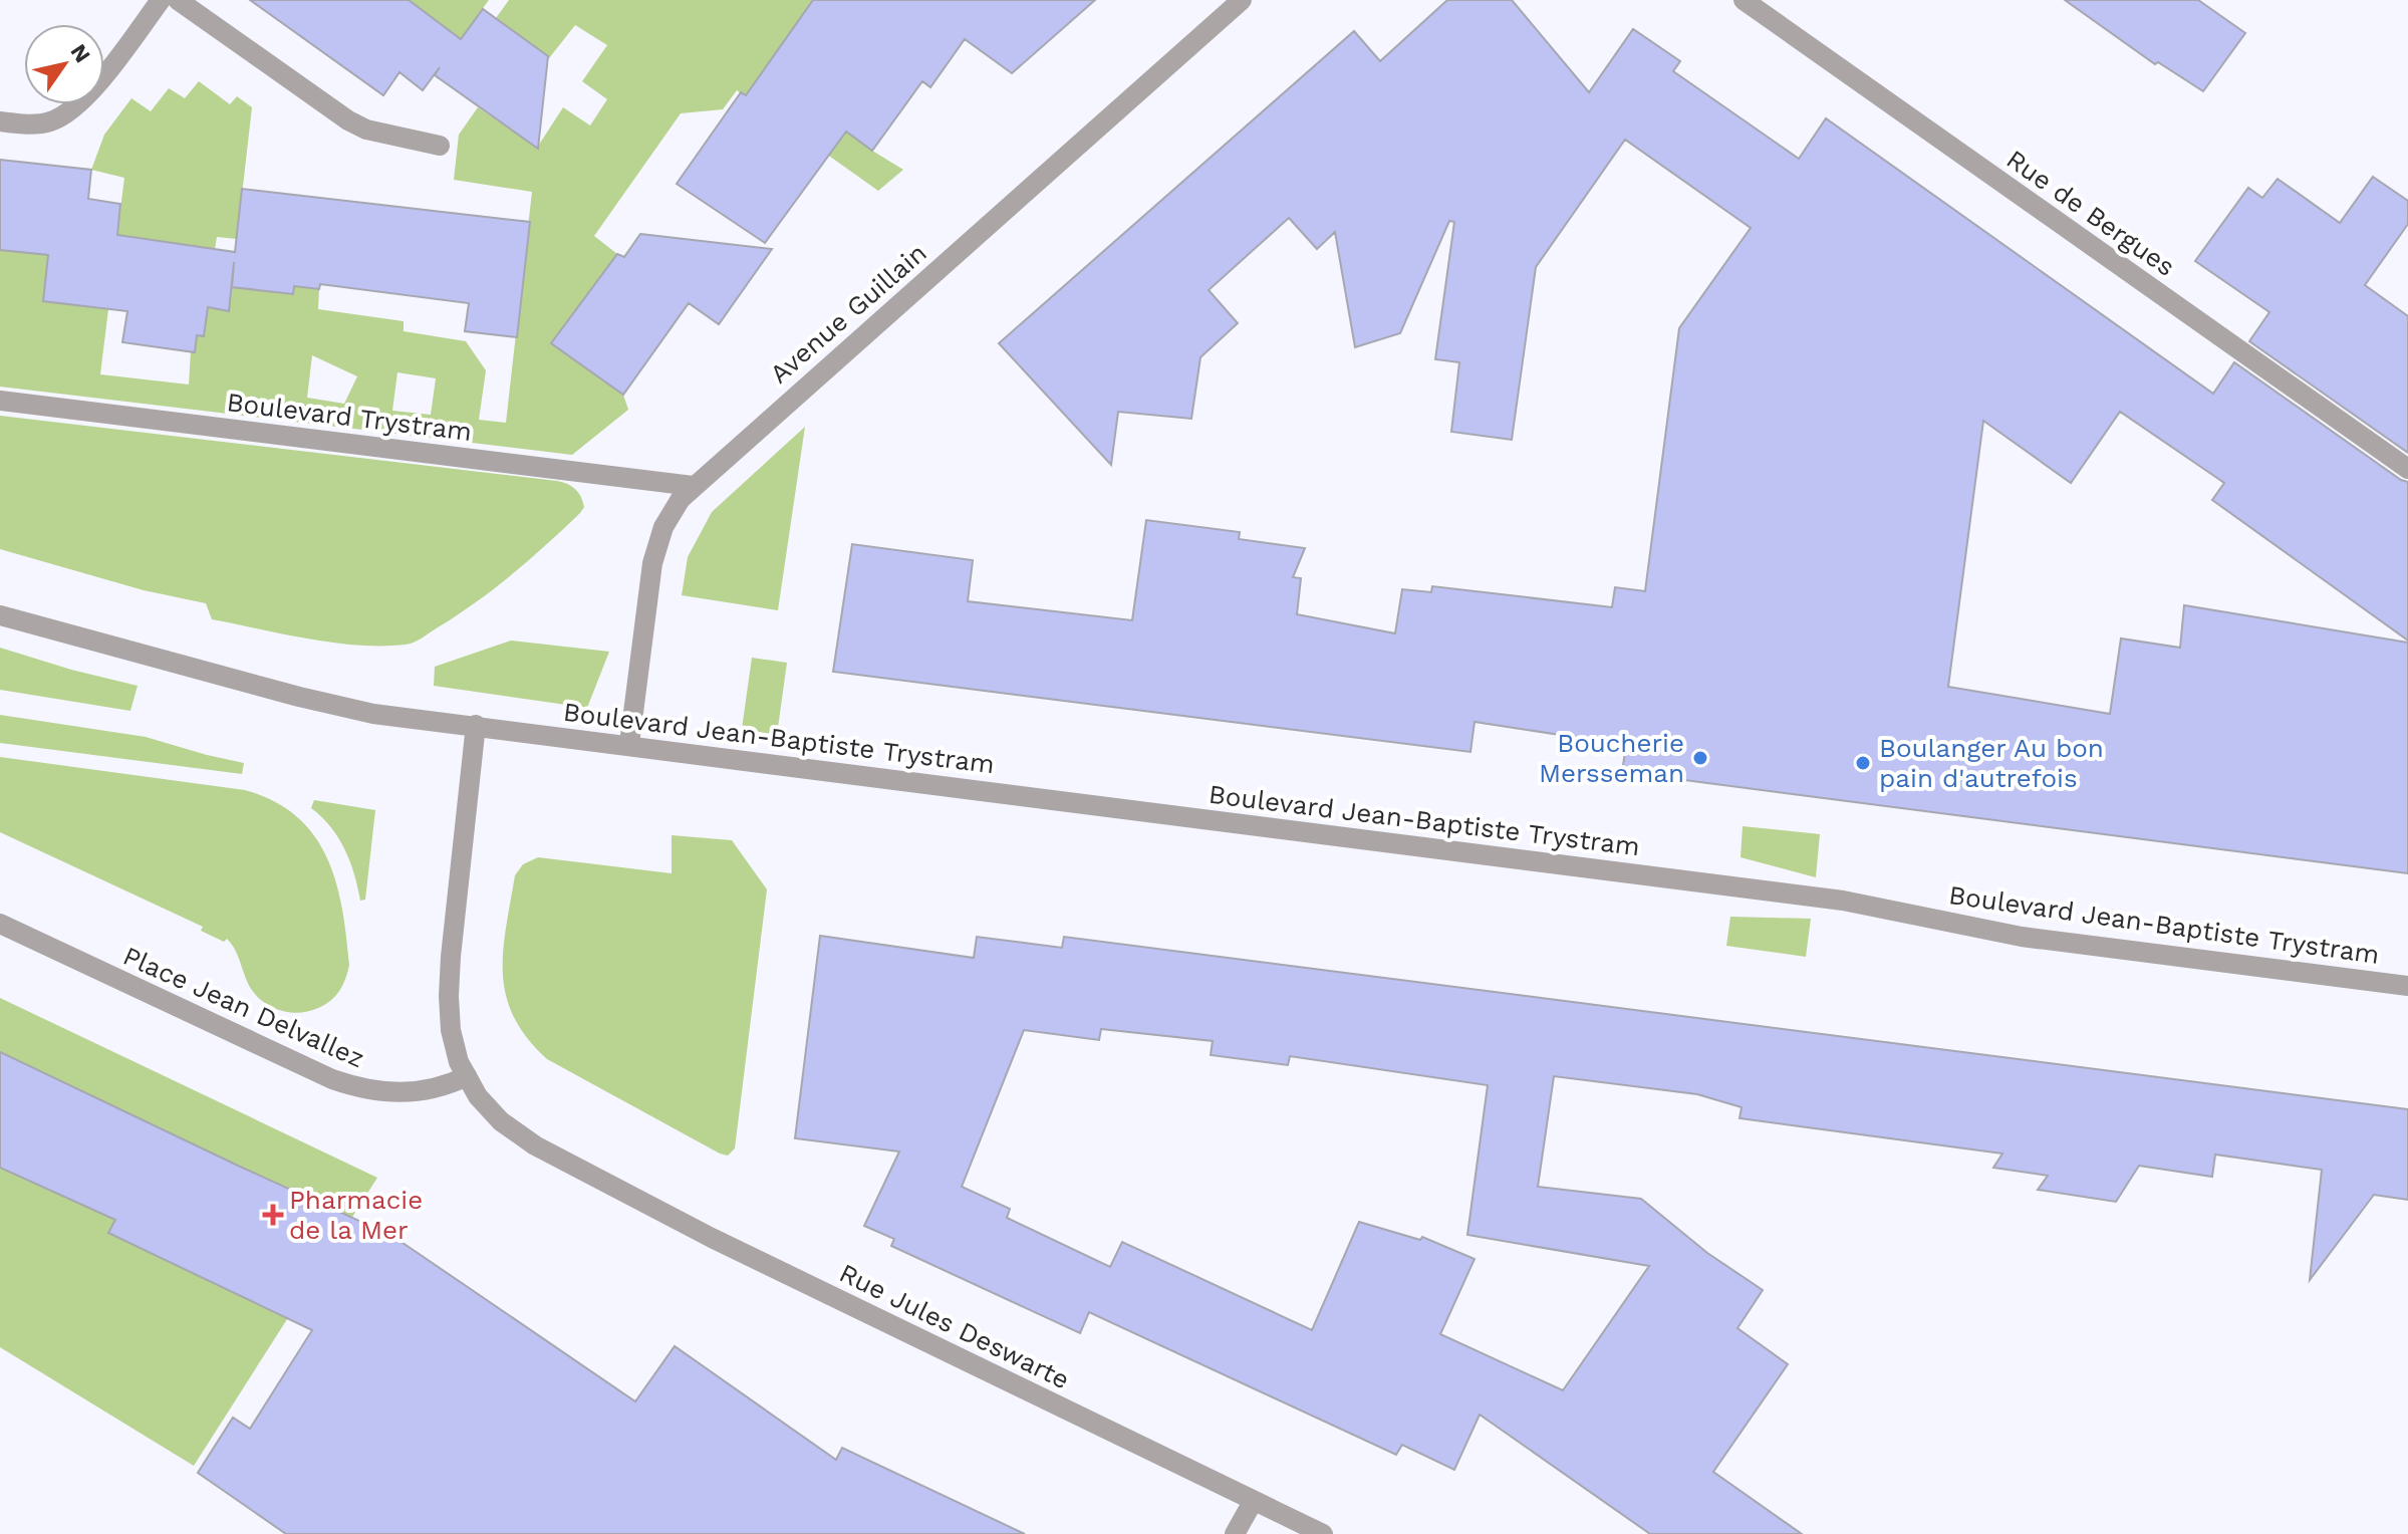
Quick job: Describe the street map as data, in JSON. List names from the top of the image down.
{
  "streets": {
    "street": [
      "Rue de Bergues",
      "Avenue Guillain",
      "Boulevard Trystram",
      "Boulevard Jean-Baptiste Trystram",
      "Place Jean Delvallez",
      "Rue Jules Deswarte"
    ]
  },
  "crossings": [
    ["Avenue Guillain", "Boulevard Trystram"],
    ["Avenue Guillain", "Boulevard Jean-Baptiste Trystram"],
    ["Place Jean Delvallez", "Rue Jules Deswarte"]
  ],
  "places": {
    "other": ["Boucherie Mersseman", "Boulanger Au bon pain d'autrefois"],
    "health": ["Pharmacie de la Mer"]
  },
  "north": "top right"
}
